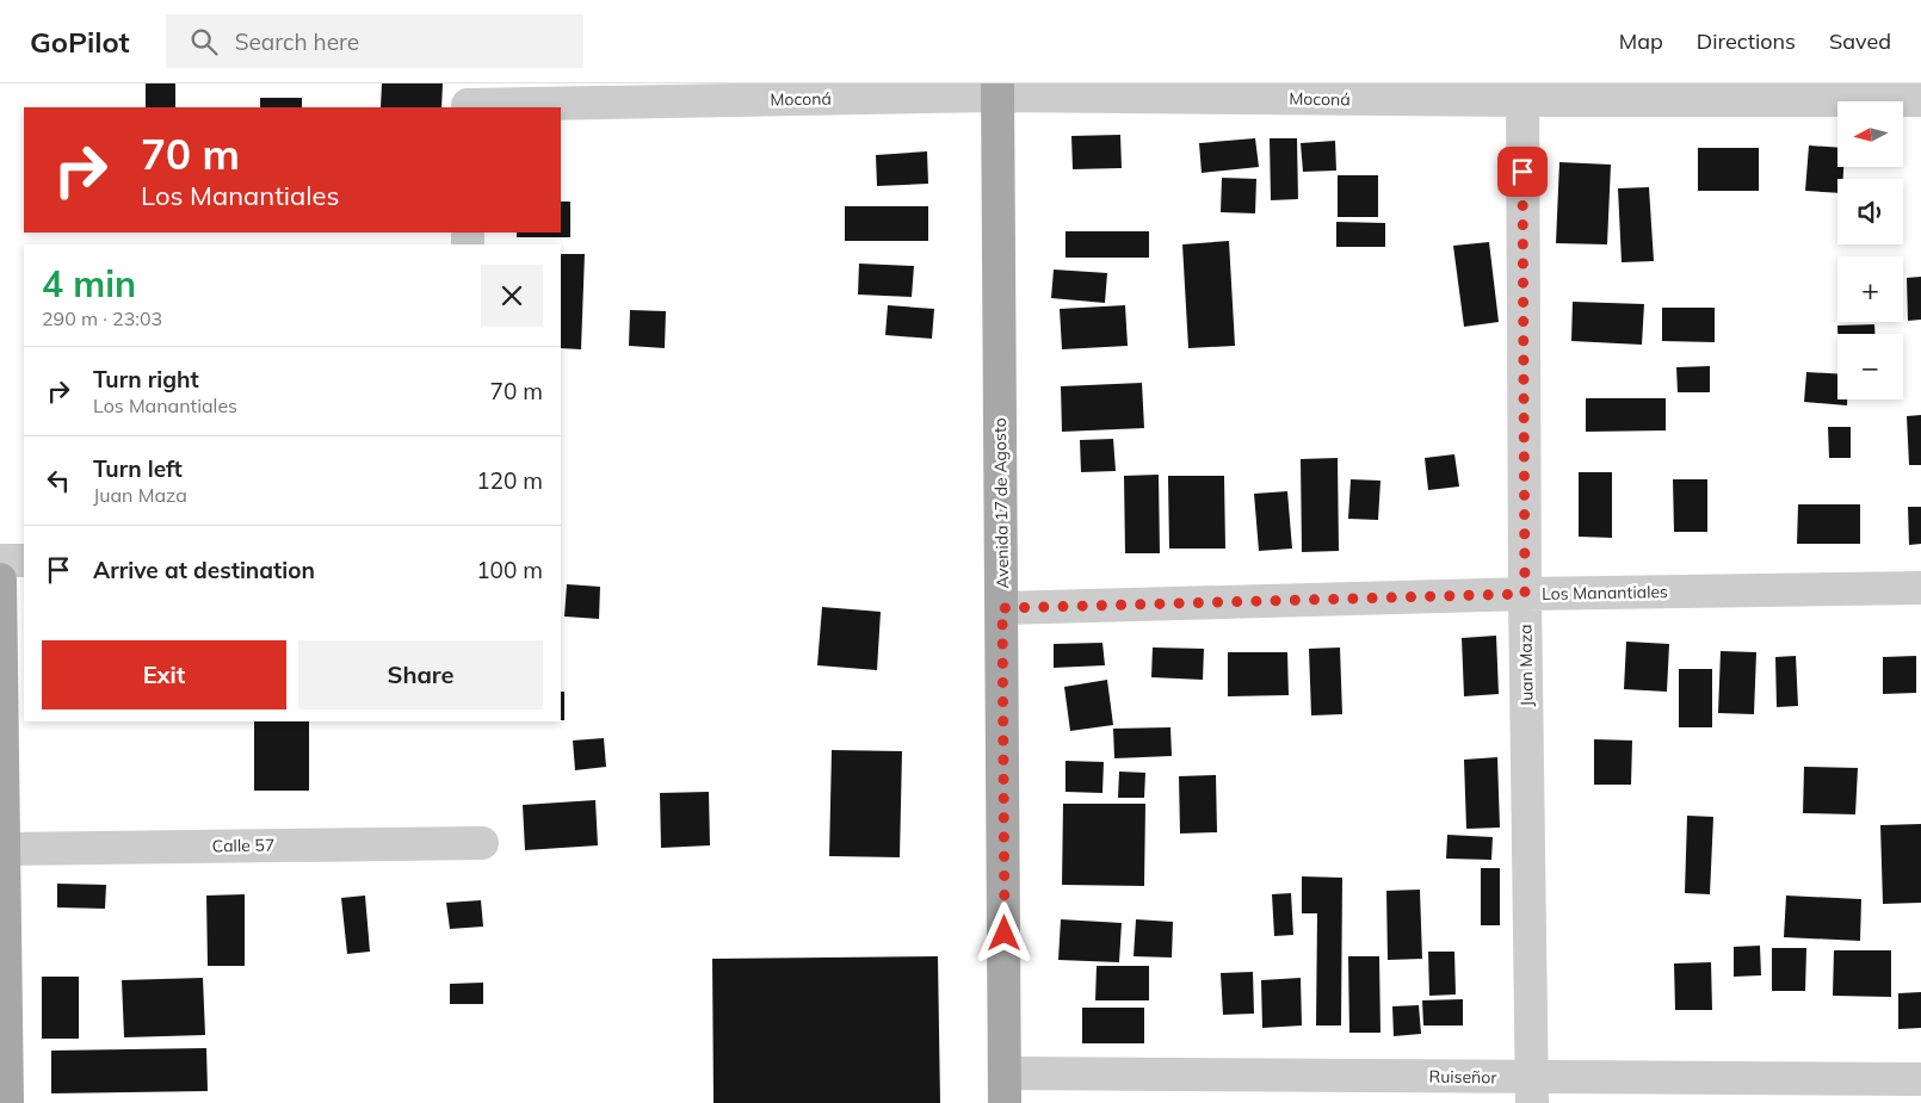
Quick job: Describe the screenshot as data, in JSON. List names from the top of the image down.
{
  "streets": {
    "main road": ["Avenida 17 de Agosto"],
    "street": [
      "Moconá",
      "Los Manantiales",
      "Juan Maza",
      "Calle 57",
      "Ruiseñor"
    ]
  },
  "crossings": [
    ["Moconá", "Avenida 17 de Agosto"],
    ["Moconá", "Juan Maza"],
    ["Avenida 17 de Agosto", "Los Manantiales"],
    ["Avenida 17 de Agosto", "Ruiseñor"],
    ["Los Manantiales", "Juan Maza"],
    ["Juan Maza", "Ruiseñor"]
  ],
  "north": "left",
  "page": {
    "header": "GoPilot",
    "search": "Search here",
    "nav": ["Map", "Directions", "Saved"],
    "map_buttons": ["+", "−"],
    "turn": ["70 m", "Los Manantiales"],
    "heading": ["4 min", "290 m · 23:03"],
    "list": [
      {
        "name": "Turn right",
        "note": "Los Manantiales",
        "value": "70 m"
      },
      {
        "name": "Turn left",
        "note": "Juan Maza",
        "value": "120 m"
      },
      {
        "name": "Arrive at destination",
        "value": "100 m"
      }
    ],
    "buttons": ["Exit", "Share"]
  }
}
